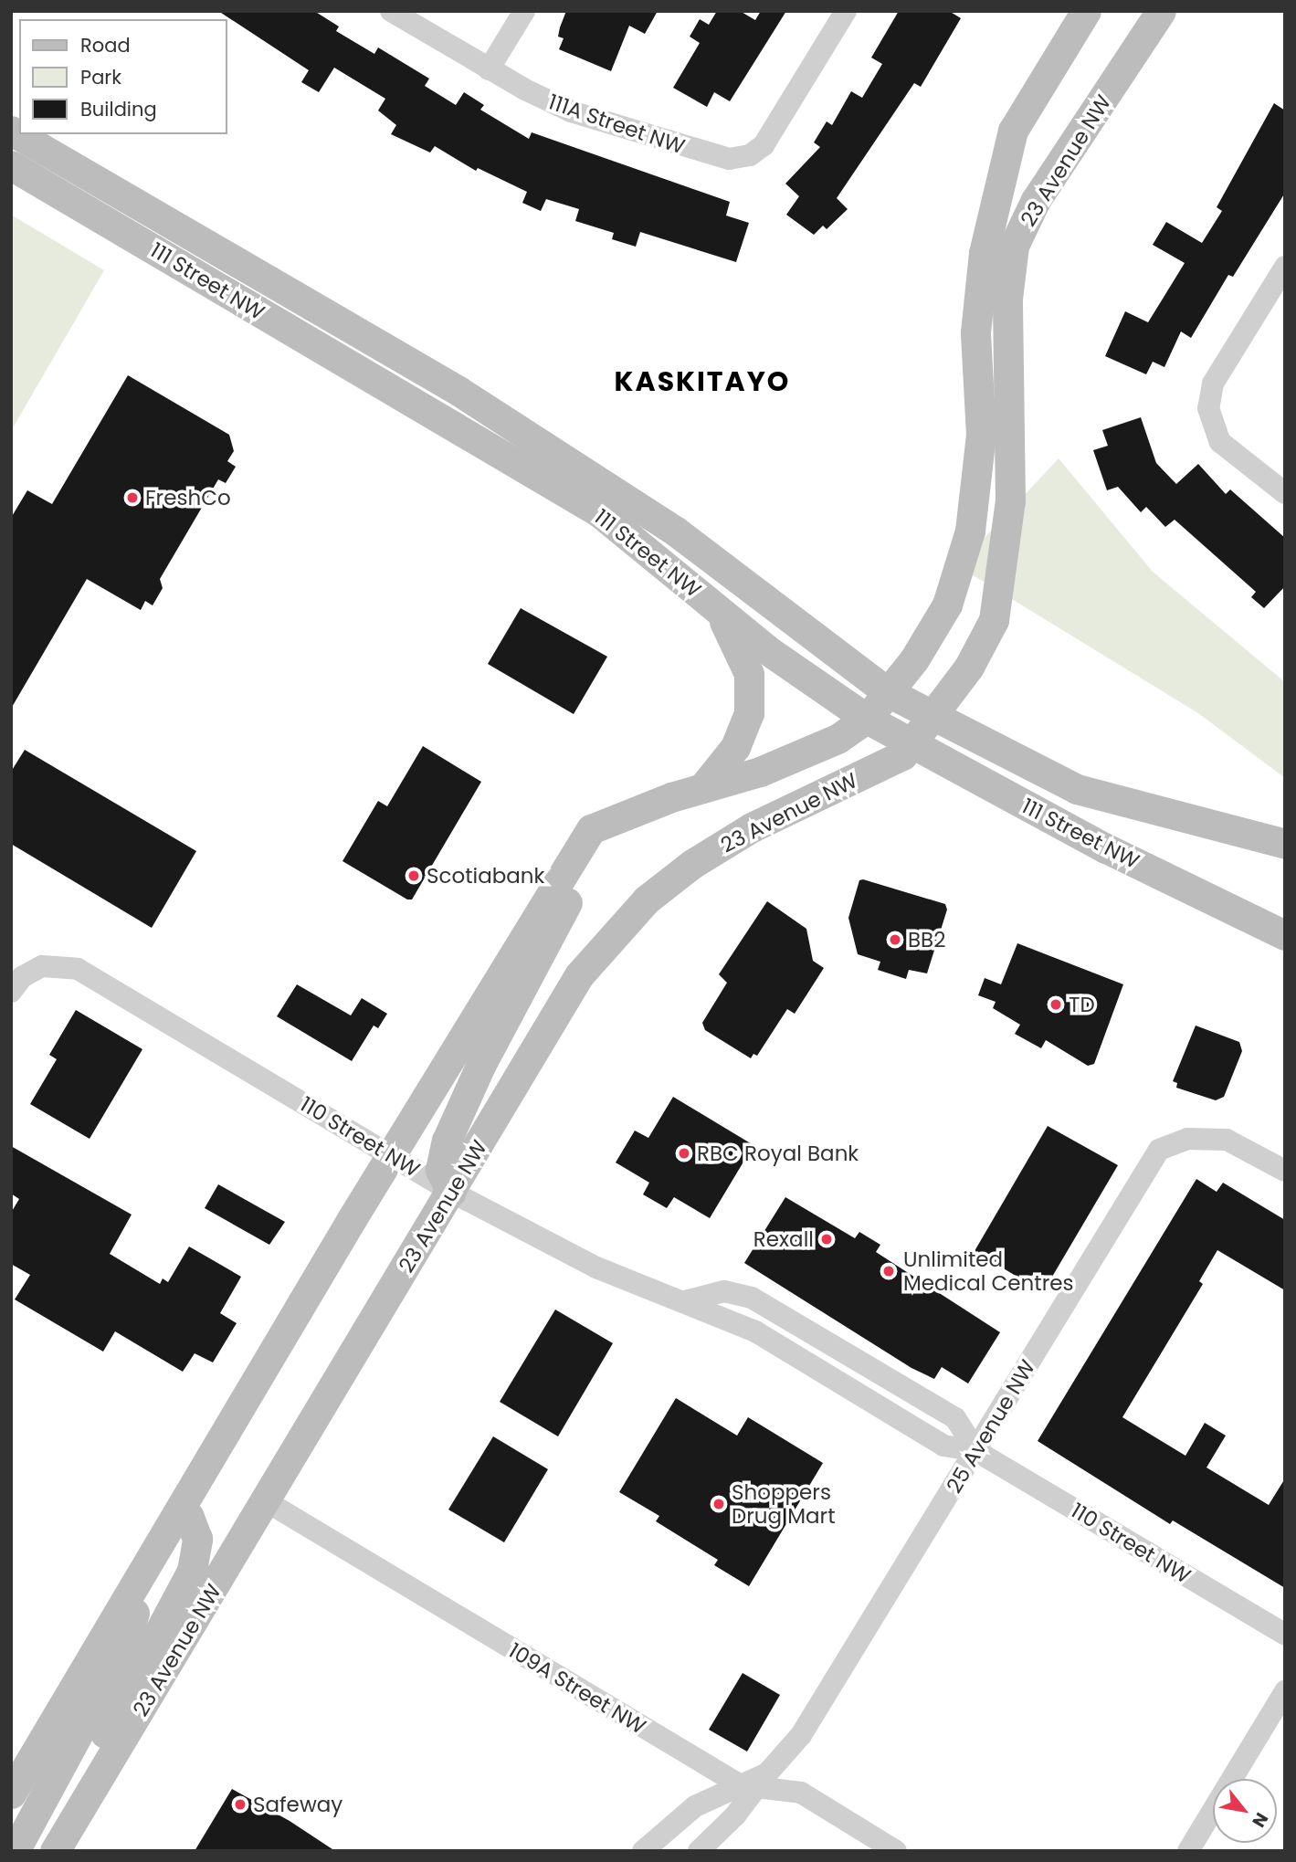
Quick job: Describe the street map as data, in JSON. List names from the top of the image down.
{
  "streets": {
    "main road": ["23 Avenue NW", "111 Street NW"],
    "street": [
      "111A Street NW",
      "110 Street NW",
      "25 Avenue NW",
      "109A Street NW"
    ]
  },
  "crossings": [
    ["23 Avenue NW", "111 Street NW"],
    ["23 Avenue NW", "110 Street NW"],
    ["23 Avenue NW", "109A Street NW"],
    ["110 Street NW", "25 Avenue NW"],
    ["25 Avenue NW", "109A Street NW"]
  ],
  "districts": ["KASKITAYO"],
  "places": [
    "FreshCo",
    "Scotiabank",
    "BB2",
    "TD",
    "RBC Royal Bank",
    "Rexall",
    "Unlimited Medical Centres",
    "Shoppers Drug Mart",
    "Safeway"
  ],
  "legend": ["Road", "Park", "Building"],
  "north": "bottom right"
}
